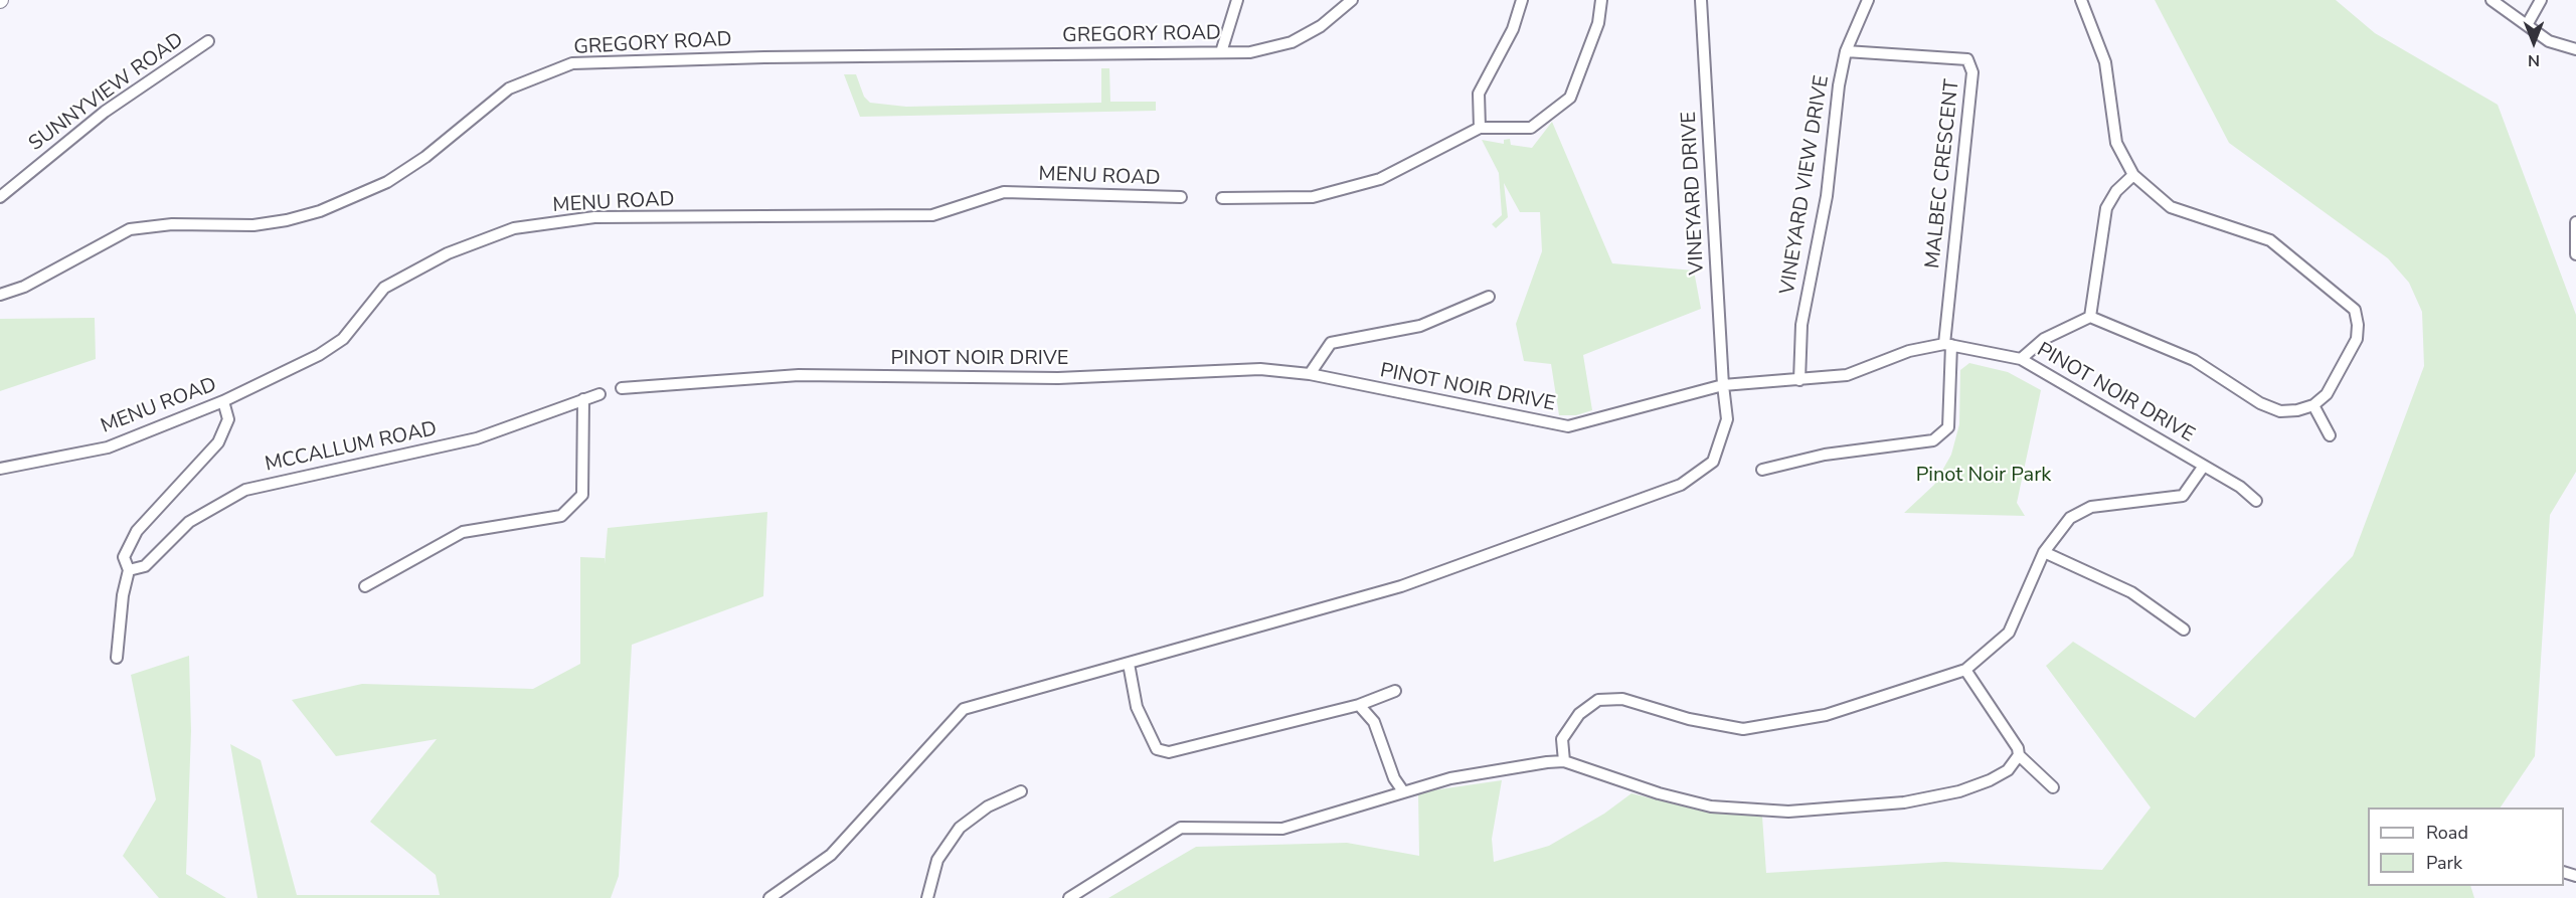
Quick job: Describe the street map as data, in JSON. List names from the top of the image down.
{
  "streets": {
    "street": [
      "GREGORY ROAD",
      "SUNNYVIEW ROAD",
      "MALBEC CRESCENT",
      "MENU ROAD",
      "VINEYARD VIEW DRIVE",
      "VINEYARD DRIVE",
      "PINOT NOIR DRIVE",
      "MCCALLUM ROAD"
    ]
  },
  "crossings": [
    ["MALBEC CRESCENT", "VINEYARD VIEW DRIVE"],
    ["MALBEC CRESCENT", "PINOT NOIR DRIVE"],
    ["VINEYARD VIEW DRIVE", "PINOT NOIR DRIVE"],
    ["VINEYARD DRIVE", "PINOT NOIR DRIVE"]
  ],
  "parks": ["Pinot Noir Park"],
  "legend": ["Road", "Park"],
  "north": "bottom"
}
